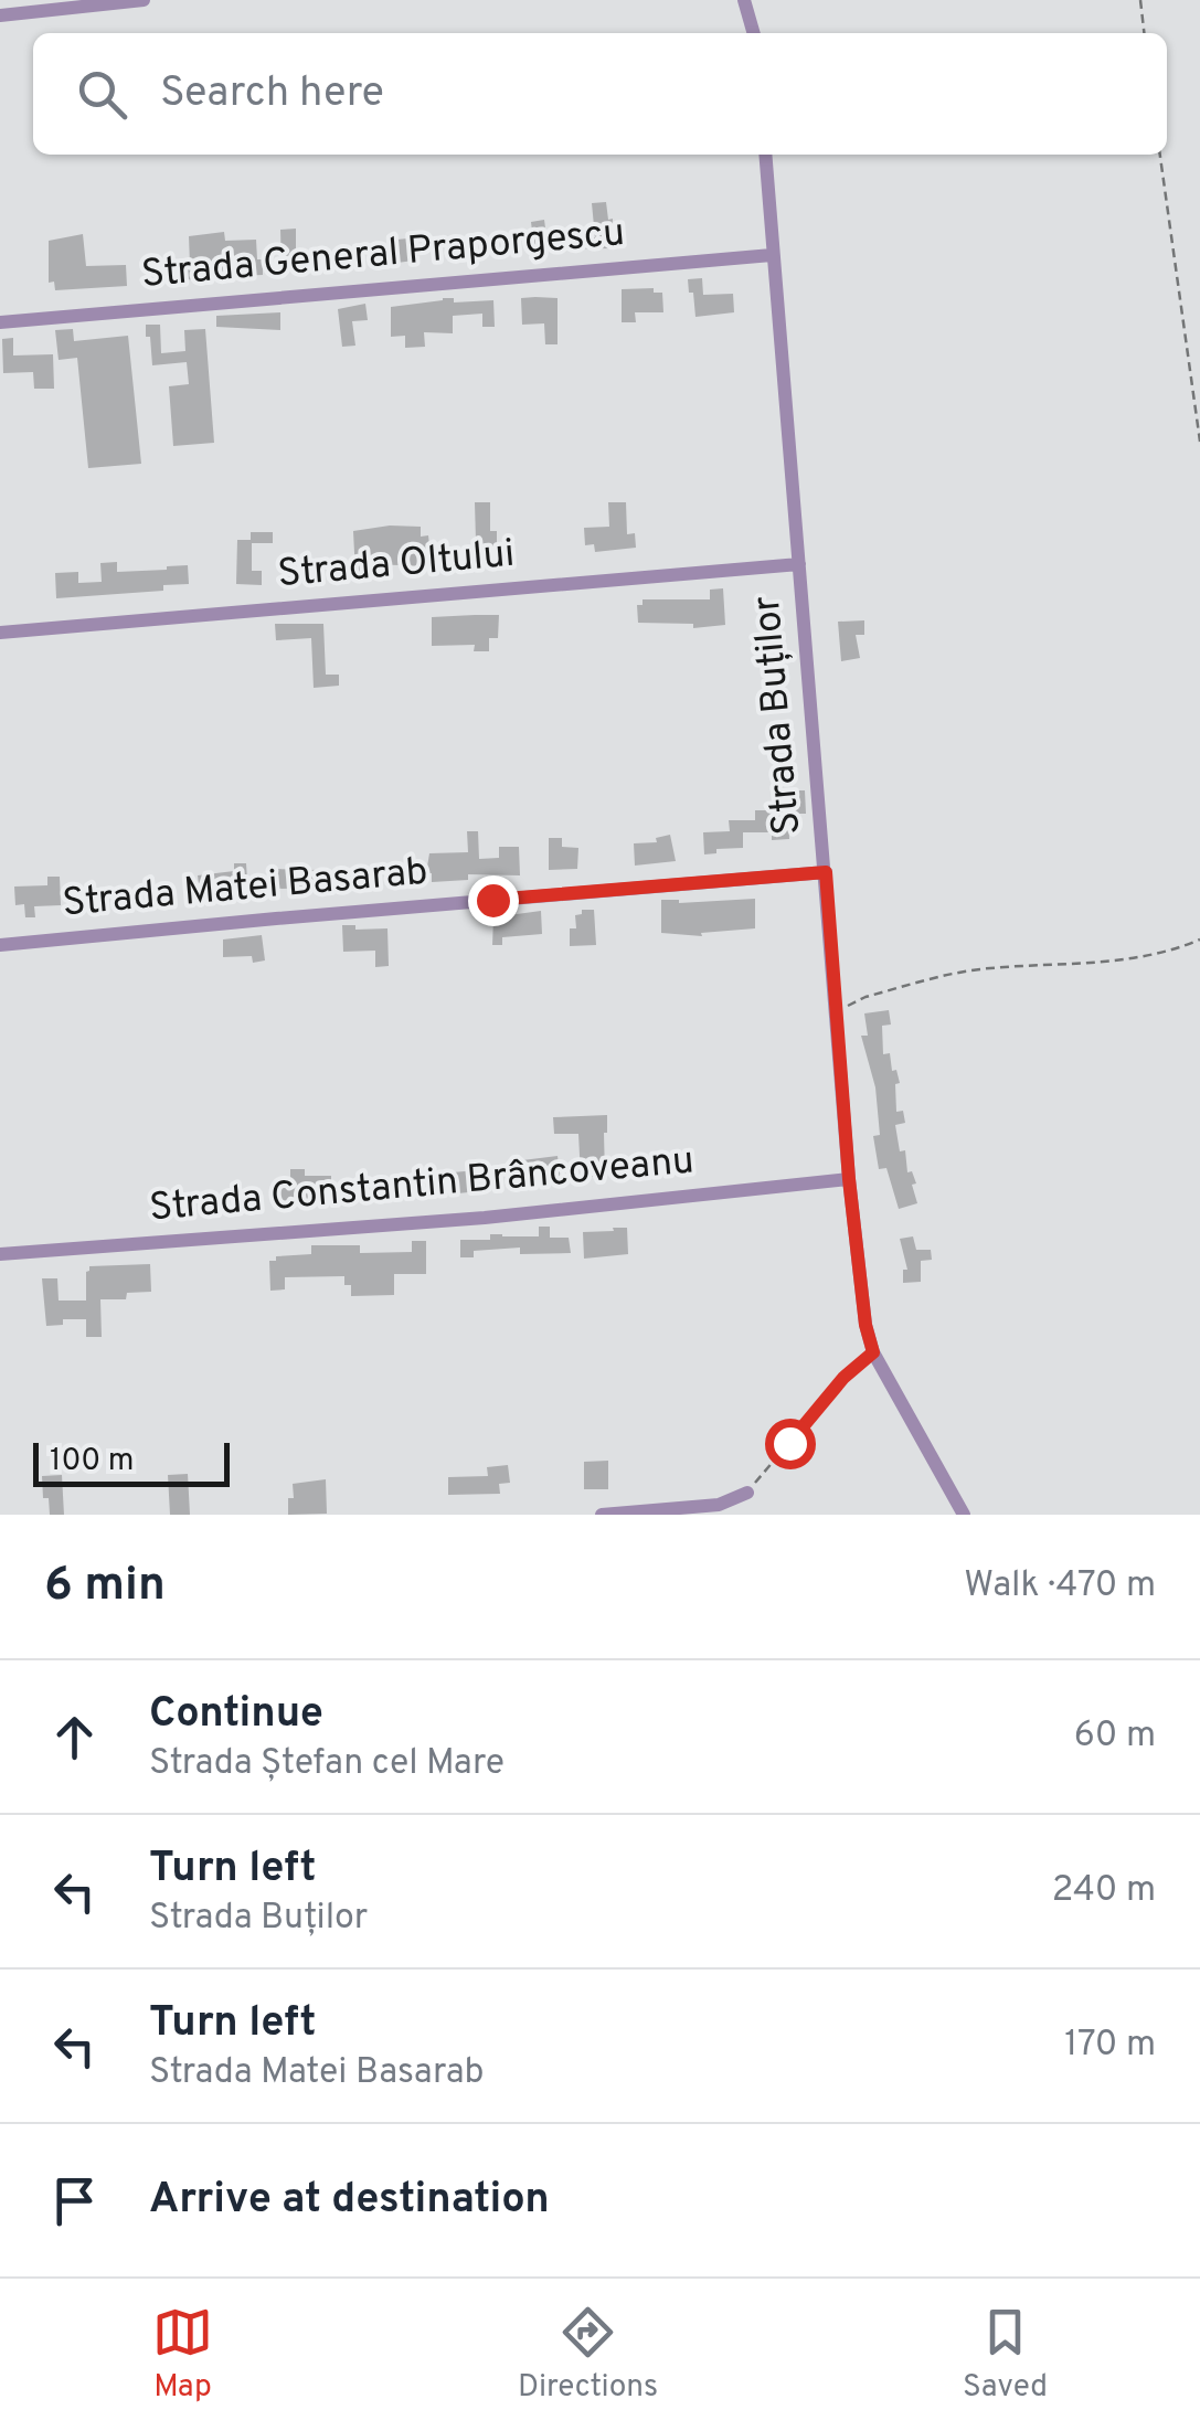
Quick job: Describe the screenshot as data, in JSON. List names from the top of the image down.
{
  "streets": {
    "street": [
      "Strada General Praporgescu",
      "Strada Oltului",
      "Strada Buților",
      "Strada Matei Basarab",
      "Strada Constantin Brâncoveanu"
    ]
  },
  "crossings": [
    ["Strada General Praporgescu", "Strada Buților"],
    ["Strada Oltului", "Strada Buților"],
    ["Strada Buților", "Strada Matei Basarab"],
    ["Strada Buților", "Strada Constantin Brâncoveanu"]
  ],
  "scale_bar": "100 m",
  "page": {
    "search": "Search here",
    "scale": "100 m",
    "heading": ["6 min", "Walk · 470 m"],
    "list": [
      ["Continue", "Strada Ștefan cel Mare", "60 m"],
      ["Turn left", "Strada Buților", "240 m"],
      ["Turn left", "Strada Matei Basarab", "170 m"],
      "Arrive at destination"
    ],
    "nav": ["Map", "Directions", "Saved"]
  }
}
